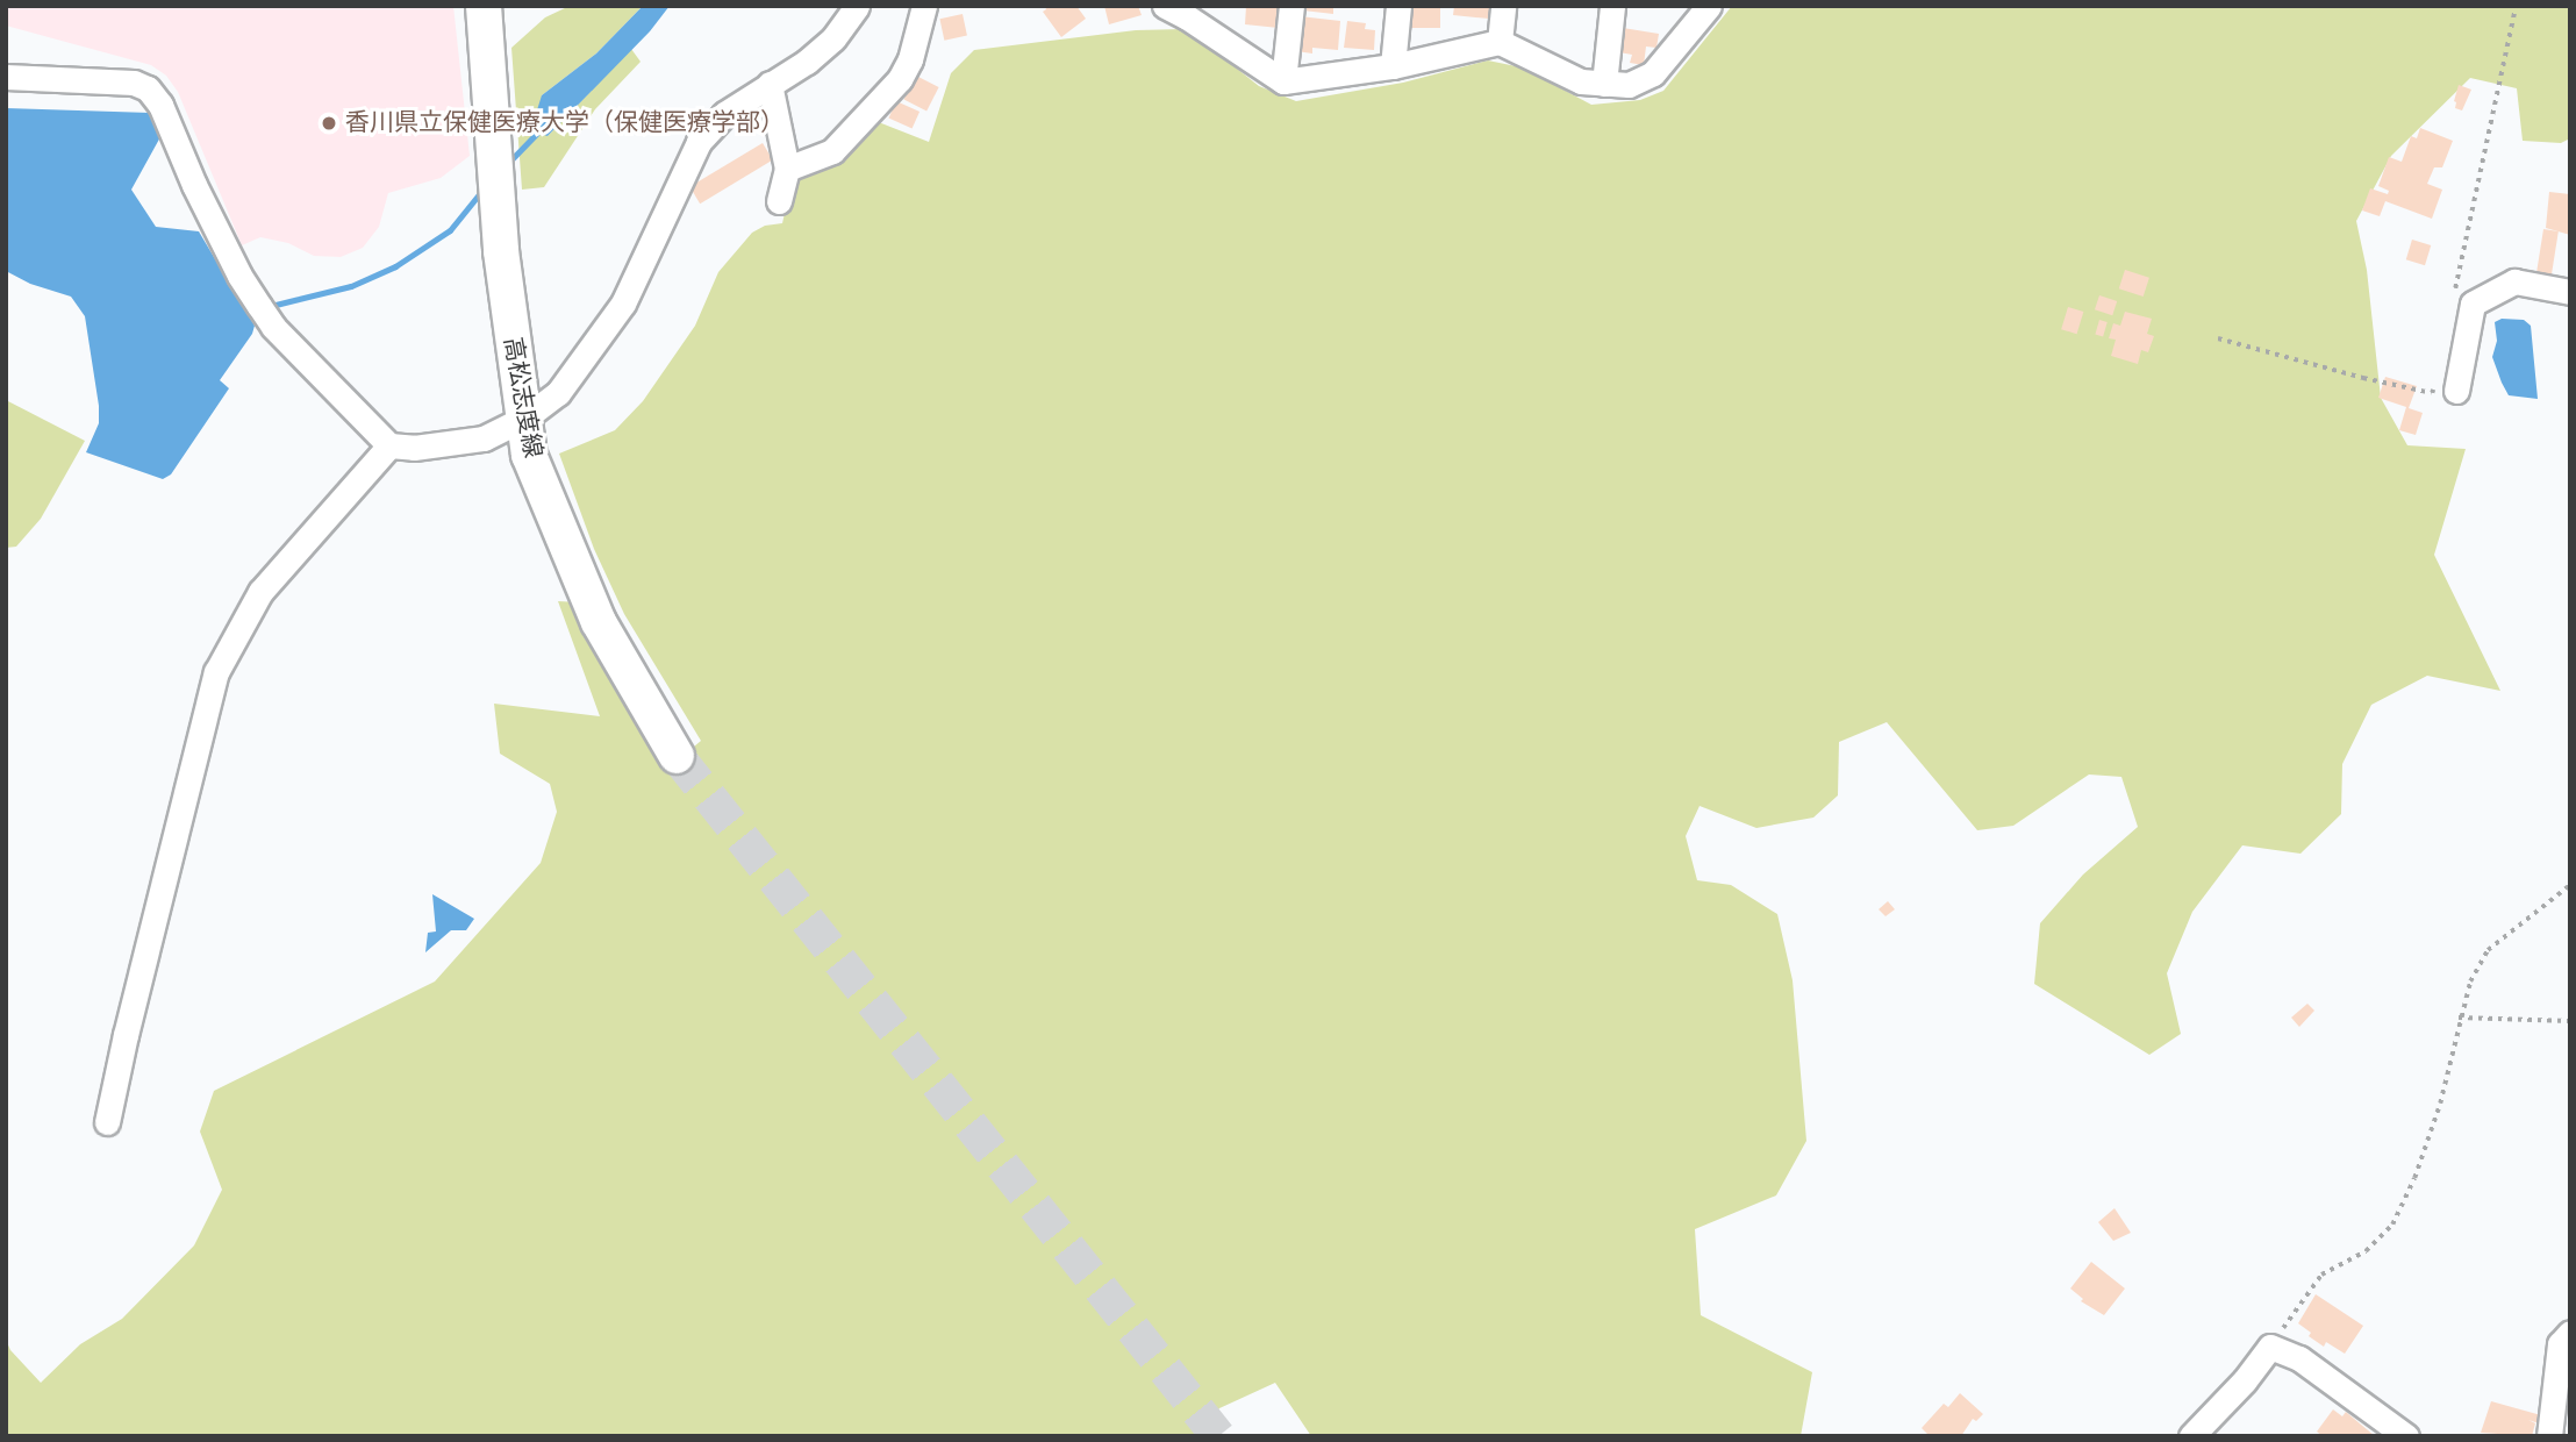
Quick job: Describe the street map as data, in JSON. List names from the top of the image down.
{
  "streets": {
    "main road": ["高松志度線"]
  },
  "places": ["香川県立保健医療大学（保健医療学部）"]
}
